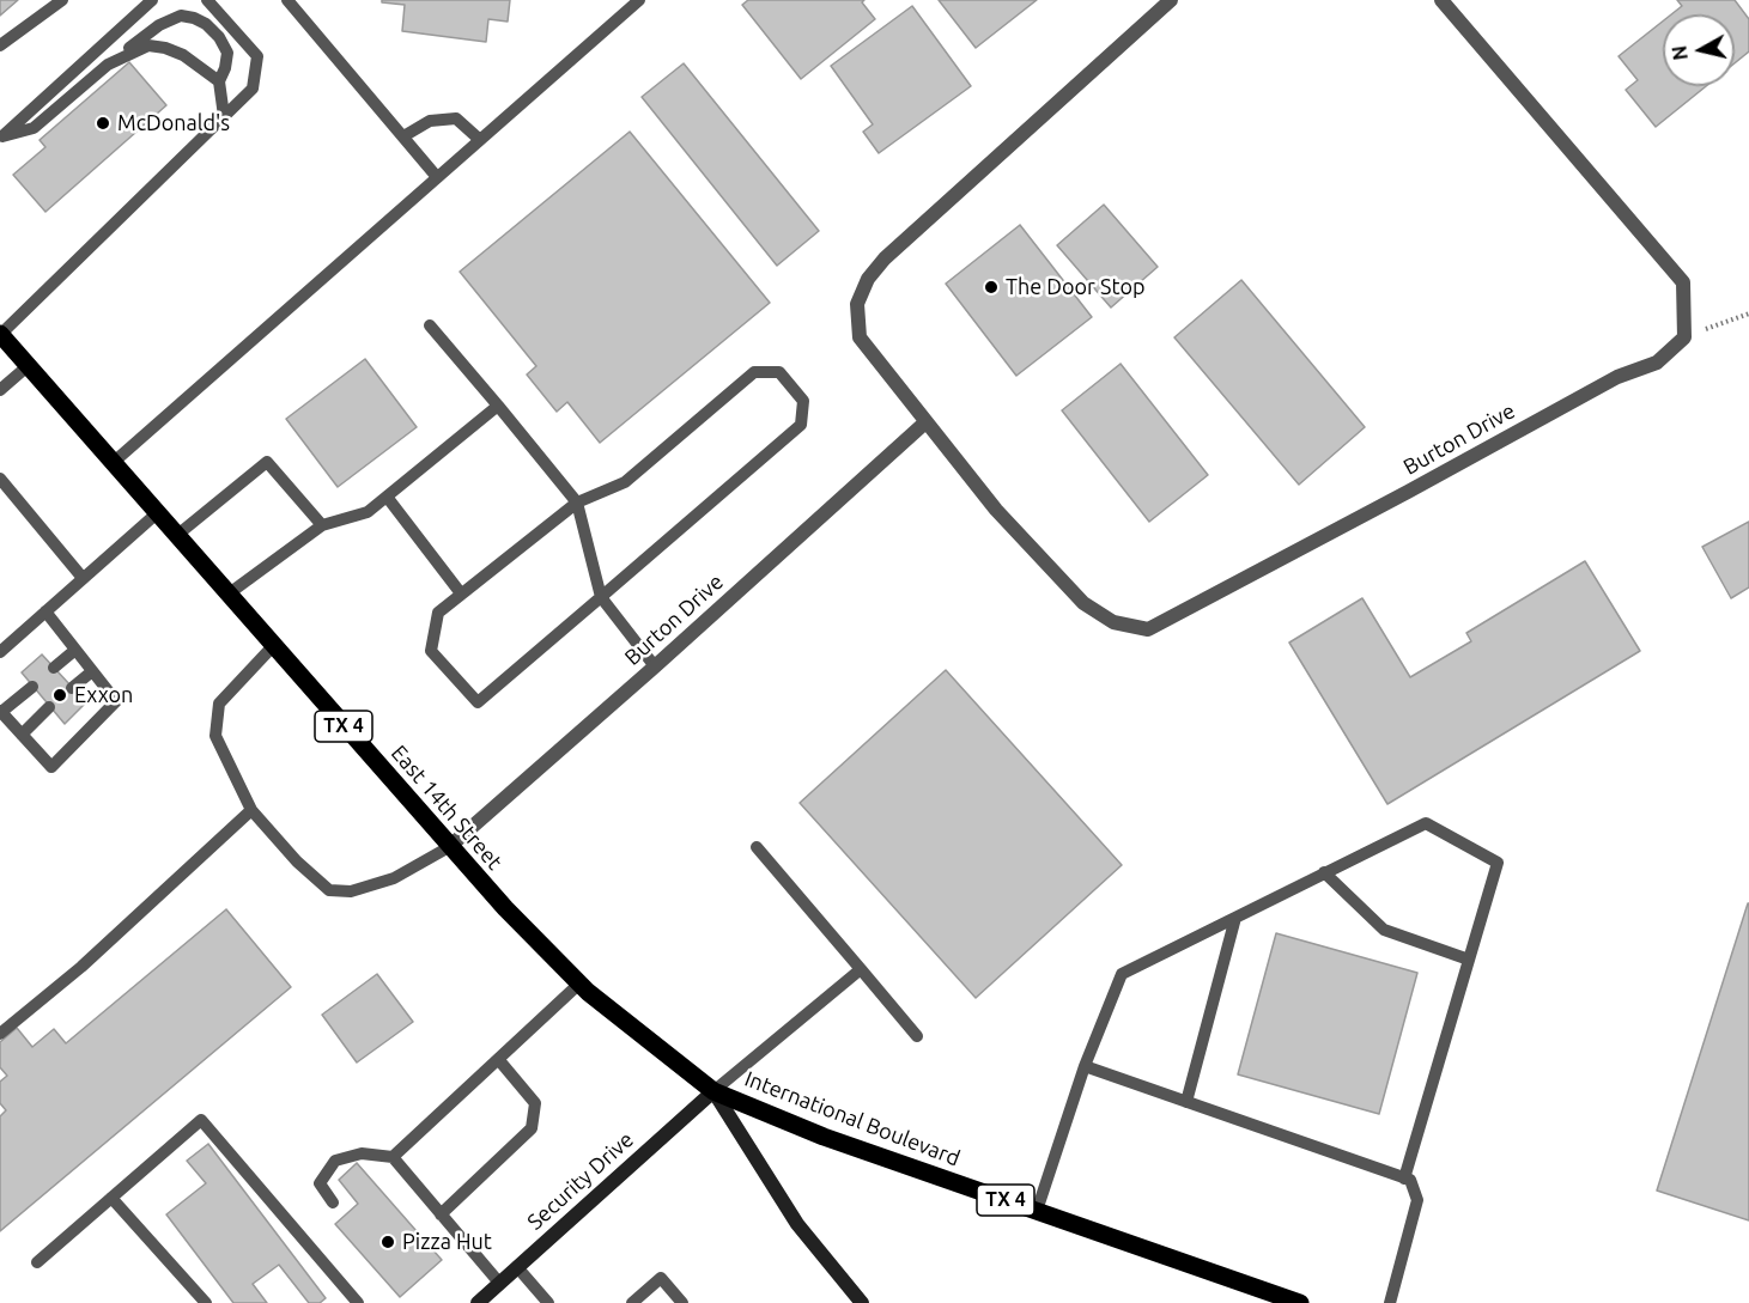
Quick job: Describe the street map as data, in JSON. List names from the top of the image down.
{
  "streets": {
    "main road": ["TX 4", "East 14th Street", "International Boulevard"],
    "street": ["Burton Drive", "Security Drive"]
  },
  "crossings": [
    ["Burton Drive", "East 14th Street"],
    ["East 14th Street", "International Boulevard"],
    ["East 14th Street", "Security Drive"],
    ["International Boulevard", "Security Drive"]
  ],
  "places": [
    "McDonald's",
    "The Door Stop",
    "Exxon",
    "Pizza Hut"
  ],
  "north": "left"
}
